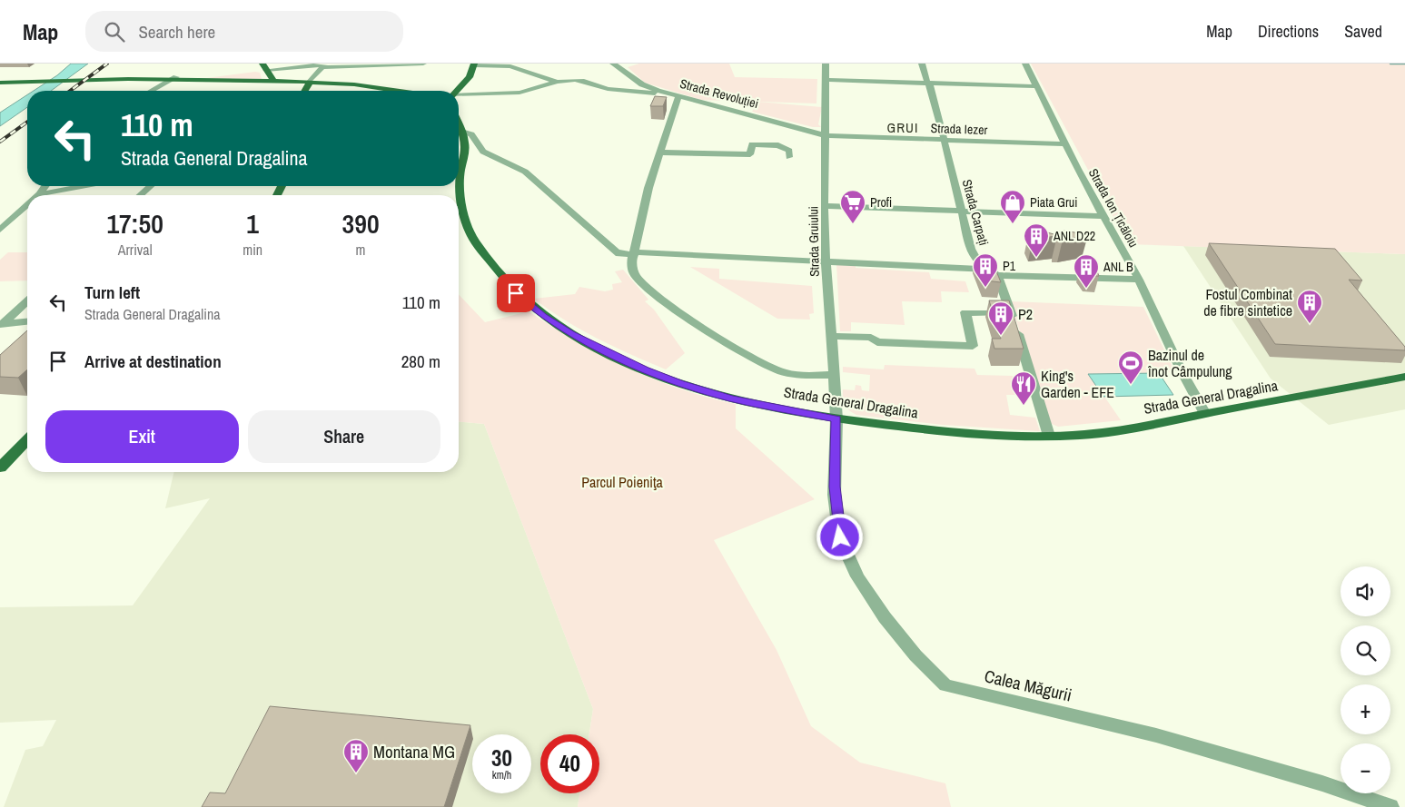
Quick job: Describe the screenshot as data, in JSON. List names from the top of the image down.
{
  "streets": {
    "main road": ["Strada General Dragalina"],
    "street": [
      "Strada Revoluției",
      "Strada Iezer",
      "Strada Ion Țicăloiu",
      "Strada Carpați",
      "Strada Gruiului",
      "Calea Măgurii"
    ]
  },
  "crossings": [
    ["Strada Revoluției", "Strada Iezer"],
    ["Strada Revoluției", "Strada Gruiului"],
    ["Strada Iezer", "Strada Ion Țicăloiu"],
    ["Strada Iezer", "Strada Carpați"],
    ["Strada Iezer", "Strada Gruiului"],
    ["Strada Ion Țicăloiu", "Strada General Dragalina"],
    ["Strada Gruiului", "Strada General Dragalina"],
    ["Strada Gruiului", "Calea Măgurii"],
    ["Strada General Dragalina", "Calea Măgurii"]
  ],
  "districts": ["GRUI"],
  "parks": ["Parcul Poieniţa"],
  "places": {
    "supermarket": ["Profi"],
    "shop": ["Piata Grui"],
    "building": [
      "ANL D22",
      "P1",
      "ANL B",
      "Fostul Combinat de fibre sintetice",
      "P2",
      "Montana MG"
    ],
    "sports": ["Bazinul de înot Câmpulung"],
    "restaurant": ["King's Garden - EFE"]
  },
  "page": {
    "header": "Map",
    "search": "Search here",
    "nav": ["Map", "Directions", "Saved"],
    "turn": ["110 m", "Strada General Dragalina"],
    "eta": [
      "17:50",
      "Arrival",
      "1",
      "min",
      "390",
      "m"
    ],
    "list": [
      {
        "name": "Turn left",
        "note": "Strada General Dragalina",
        "value": "110 m"
      },
      {
        "name": "Arrive at destination",
        "value": "280 m"
      }
    ],
    "buttons": ["Exit", "Share"],
    "map_buttons": ["+", "−"],
    "speed": "30 km/h",
    "limit": "40"
  }
}
